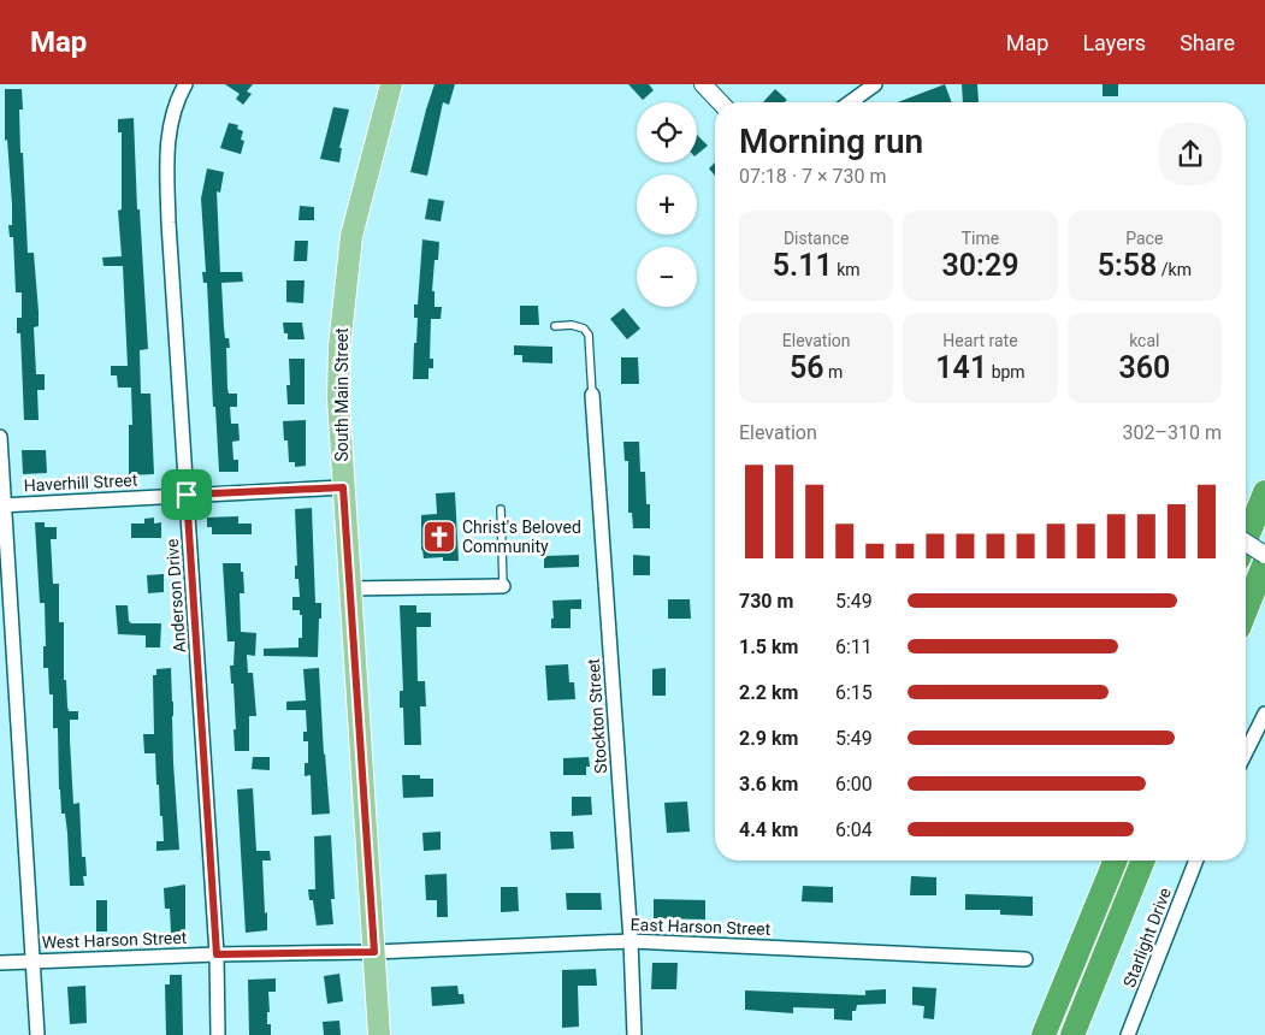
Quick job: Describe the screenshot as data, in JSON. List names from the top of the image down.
{
  "streets": {
    "main road": ["South Main Street"],
    "street": [
      "Haverhill Street",
      "Anderson Drive",
      "Stockton Street",
      "East Harson Street",
      "Starlight Drive",
      "West Harson Street"
    ]
  },
  "crossings": [
    ["South Main Street", "Haverhill Street"],
    ["South Main Street", "East Harson Street"],
    ["South Main Street", "West Harson Street"],
    ["Haverhill Street", "Anderson Drive"],
    ["Anderson Drive", "West Harson Street"],
    ["Stockton Street", "East Harson Street"],
    ["East Harson Street", "West Harson Street"]
  ],
  "places": {
    "church": ["Christ's Beloved Community"]
  },
  "page": {
    "header": "Map",
    "nav": ["Map", "Layers", "Share"],
    "map_buttons": ["+", "−"],
    "heading": ["Morning run", "07:18 · 7 × 730 m"],
    "stats": [
      ["Distance", "5.11 km"],
      ["Time", "30:29"],
      ["Pace", "5:58 /km"],
      ["Elevation", "56 m"],
      ["Heart rate", "141 bpm"],
      ["kcal", "360"]
    ],
    "chart": ["Elevation", "302–310 m"],
    "list": [
      {
        "name": "730 m",
        "note": "5:49"
      },
      {
        "name": "1.5 km",
        "note": "6:11"
      },
      {
        "name": "2.2 km",
        "note": "6:15"
      },
      {
        "name": "2.9 km",
        "note": "5:49"
      },
      {
        "name": "3.6 km",
        "note": "6:00"
      },
      {
        "name": "4.4 km",
        "note": "6:04"
      }
    ]
  }
}
